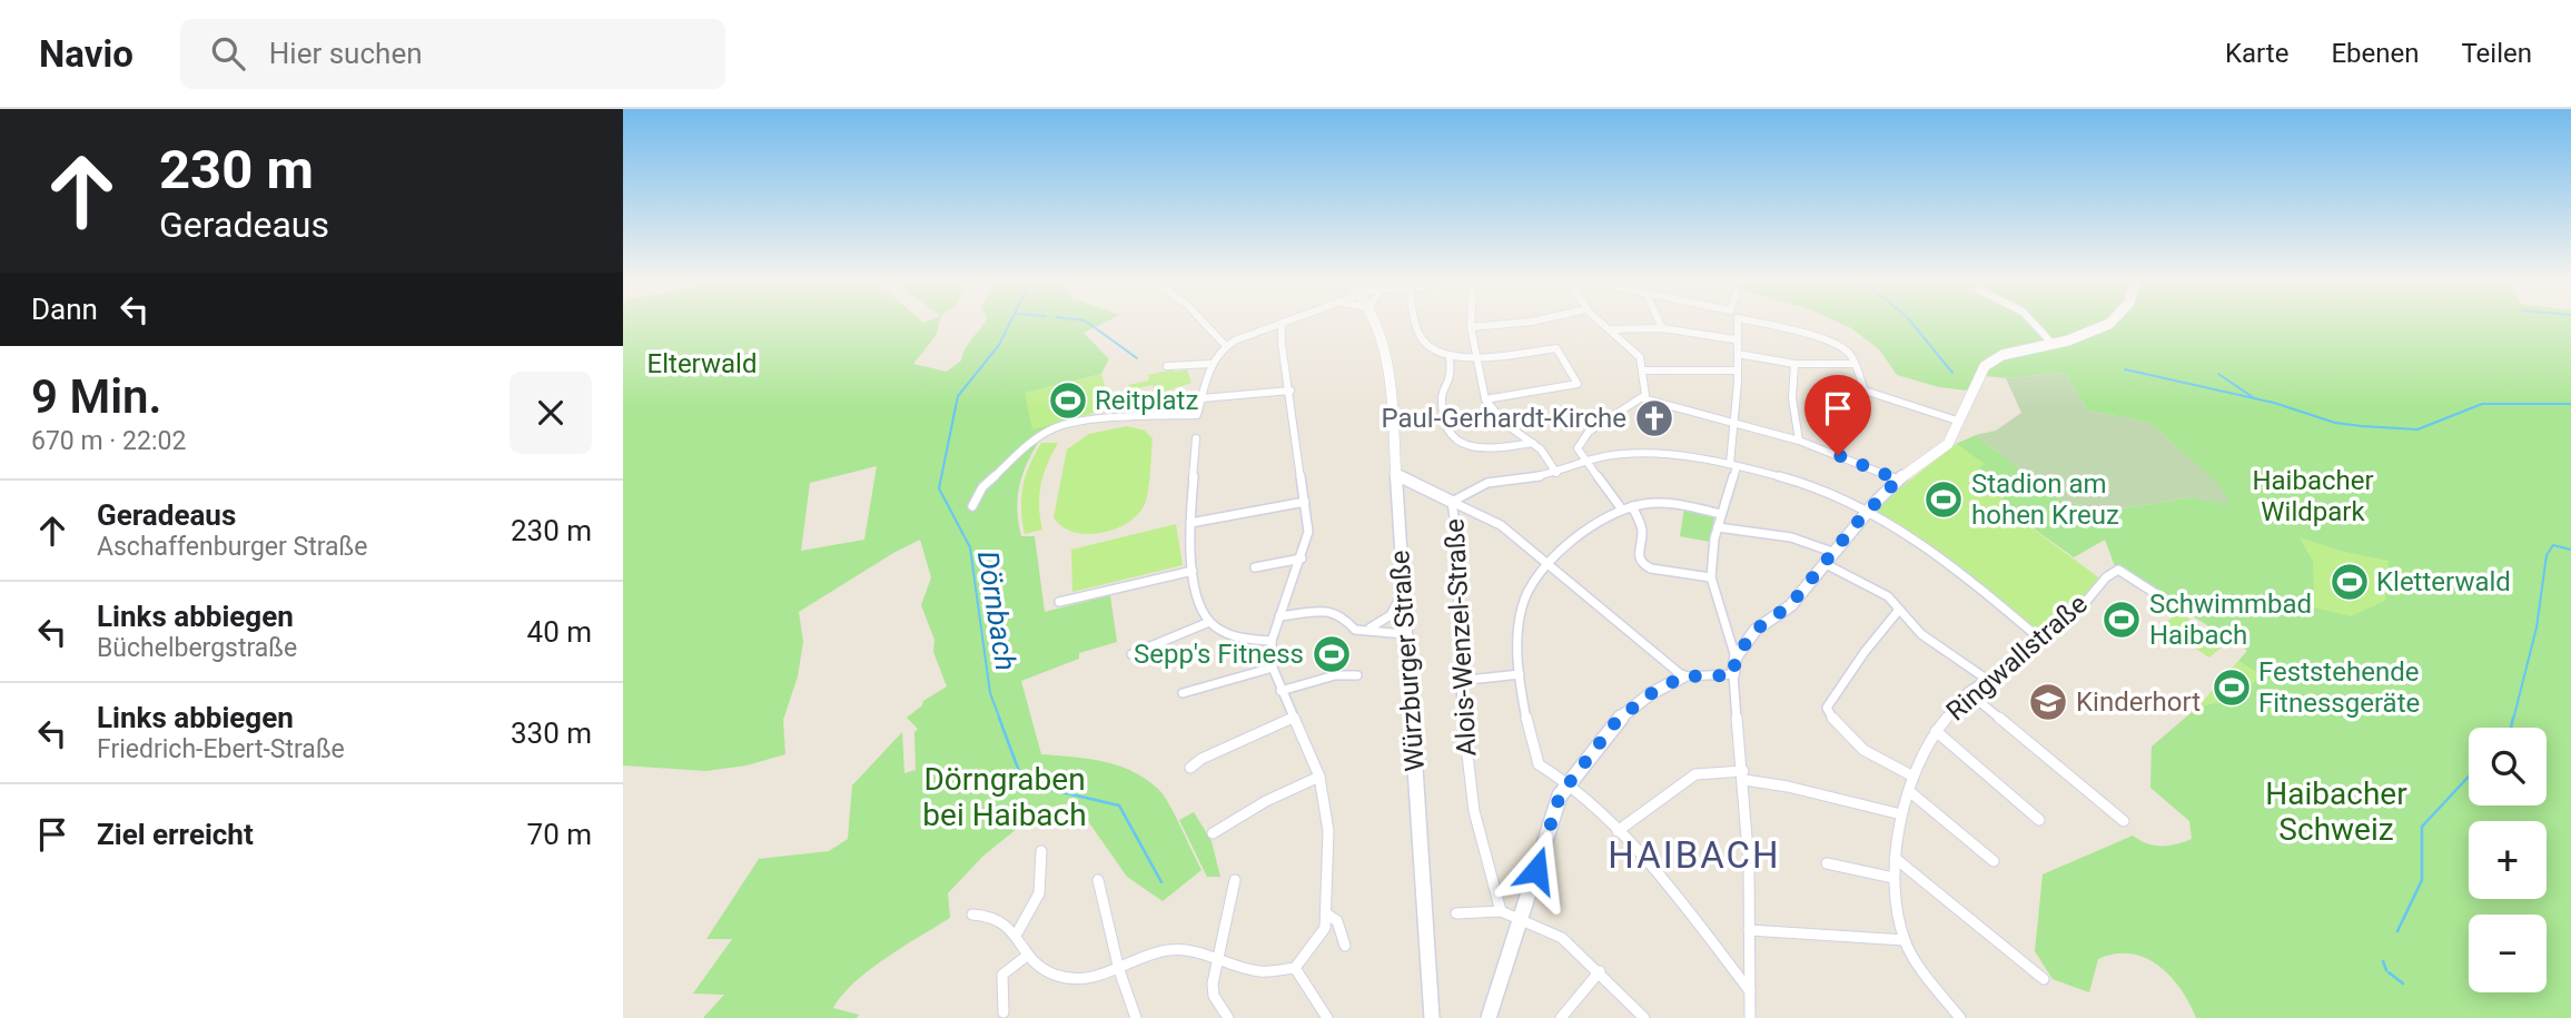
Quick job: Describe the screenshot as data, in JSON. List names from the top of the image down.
{
  "streets": {
    "street": ["Alois-Wenzel-Straße", "Ringwallstraße", "Würzburger Straße"]
  },
  "districts": ["HAIBACH"],
  "water": ["Dörnbach"],
  "parks": [
    "Elterwald",
    "Haibacher Wildpark",
    "Dörngraben bei Haibach",
    "Haibacher Schweiz"
  ],
  "places": {
    "sports": [
      "Reitplatz",
      "Stadion am hohen Kreuz",
      "Kletterwald",
      "Schwimmbad Haibach",
      "Sepp's Fitness",
      "Feststehende Fitnessgeräte"
    ],
    "church": ["Paul-Gerhardt-Kirche"],
    "school or university": ["Kinderhort"]
  },
  "page": {
    "header": "Navio",
    "search": "Hier suchen",
    "nav": ["Karte", "Ebenen", "Teilen"],
    "turn": ["230 m", "Geradeaus"],
    "then": "Dann",
    "heading": ["9 Min.", "670 m · 22:02"],
    "list": [
      {
        "name": "Geradeaus",
        "note": "Aschaffenburger Straße",
        "value": "230 m"
      },
      {
        "name": "Links abbiegen",
        "note": "Büchelbergstraße",
        "value": "40 m"
      },
      {
        "name": "Links abbiegen",
        "note": "Friedrich-Ebert-Straße",
        "value": "330 m"
      },
      {
        "name": "Ziel erreicht",
        "value": "70 m"
      }
    ],
    "map_buttons": ["+", "−"]
  }
}
